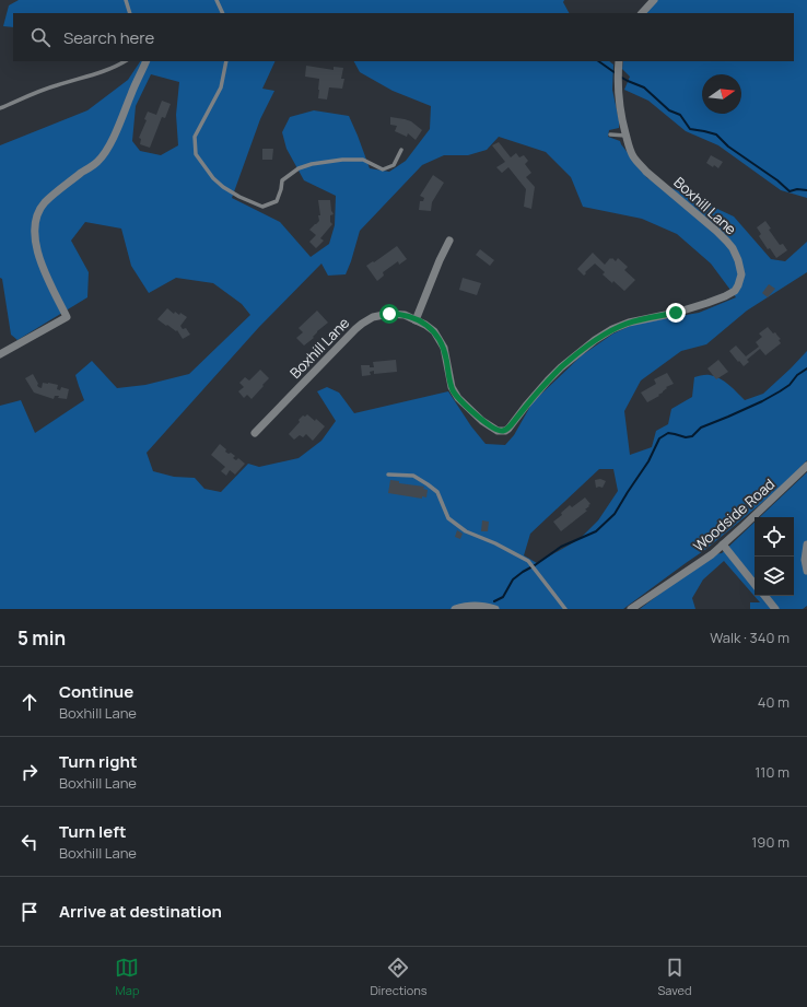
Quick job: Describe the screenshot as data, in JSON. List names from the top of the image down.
{
  "streets": {
    "street": ["Boxhill Lane", "Woodside Road"]
  },
  "north": "right",
  "page": {
    "search": "Search here",
    "heading": ["5 min", "Walk · 340 m"],
    "list": [
      ["Continue", "Boxhill Lane", "40 m"],
      ["Turn right", "Boxhill Lane", "110 m"],
      ["Turn left", "Boxhill Lane", "190 m"],
      "Arrive at destination"
    ],
    "nav": ["Map", "Directions", "Saved"]
  }
}
